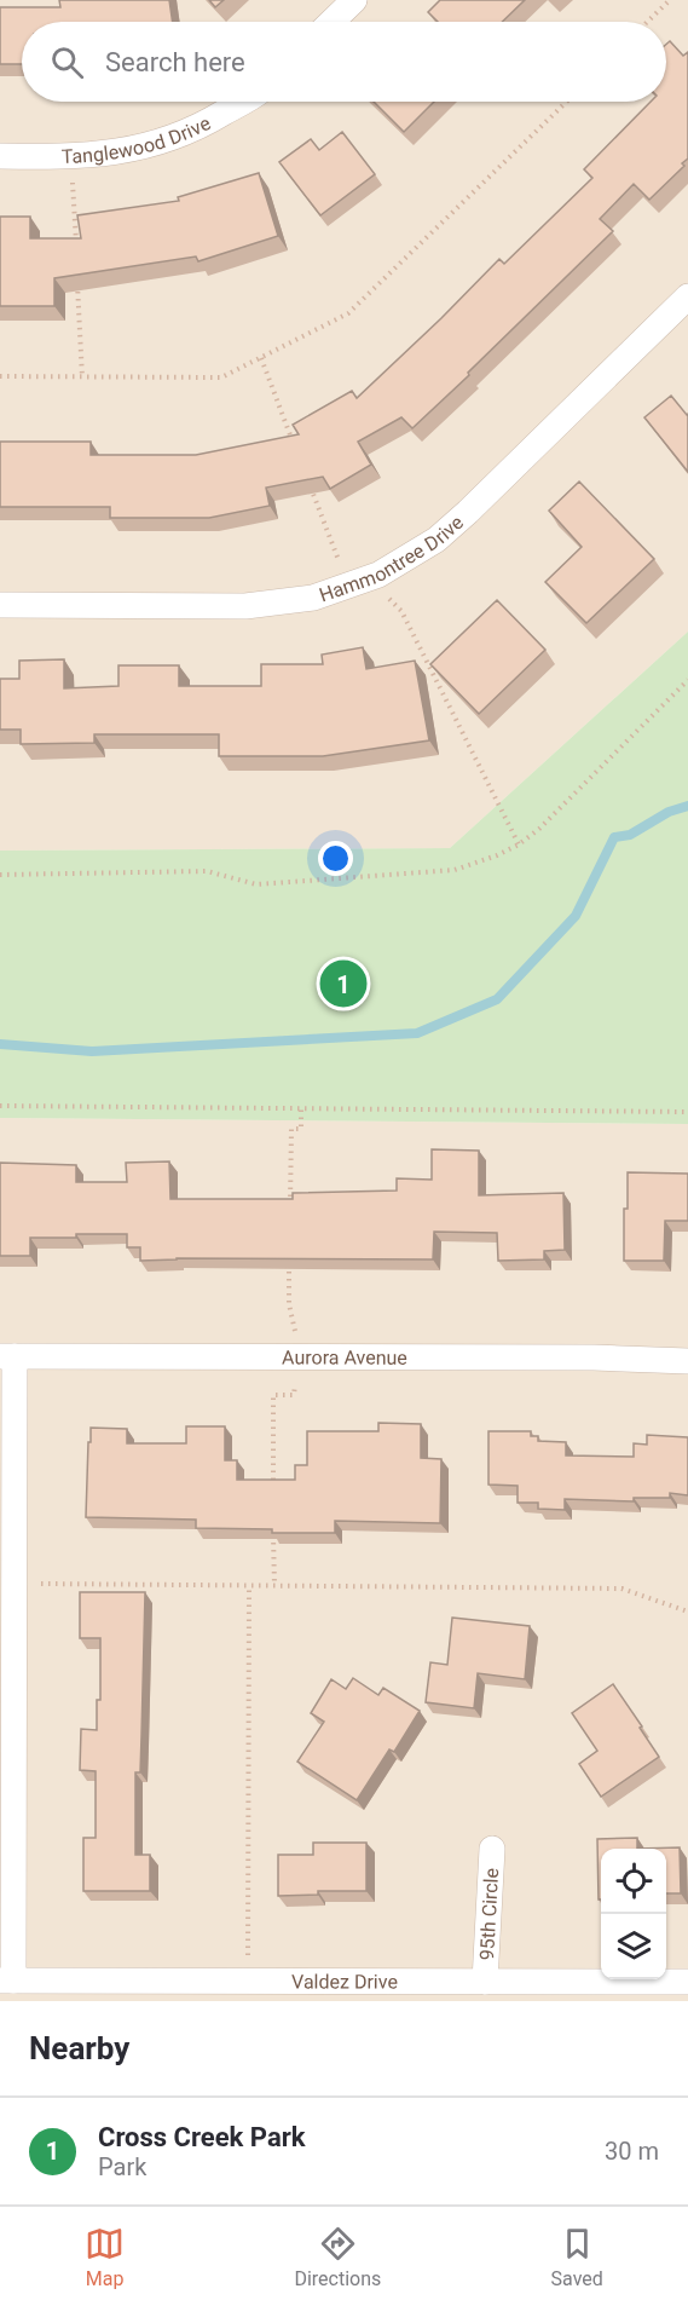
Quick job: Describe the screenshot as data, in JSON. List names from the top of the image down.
{
  "streets": {
    "street": [
      "Tanglewood Drive",
      "Hammontree Drive",
      "Aurora Avenue",
      "95th Circle",
      "Valdez Drive"
    ]
  },
  "crossings": [
    ["95th Circle", "Valdez Drive"]
  ],
  "page": {
    "search": "Search here",
    "pins": "1",
    "heading": "Nearby",
    "list": [
      {
        "mark": "1",
        "name": "Cross Creek Park",
        "note": "Park",
        "value": "30 m"
      }
    ],
    "nav": ["Map", "Directions", "Saved"]
  }
}
